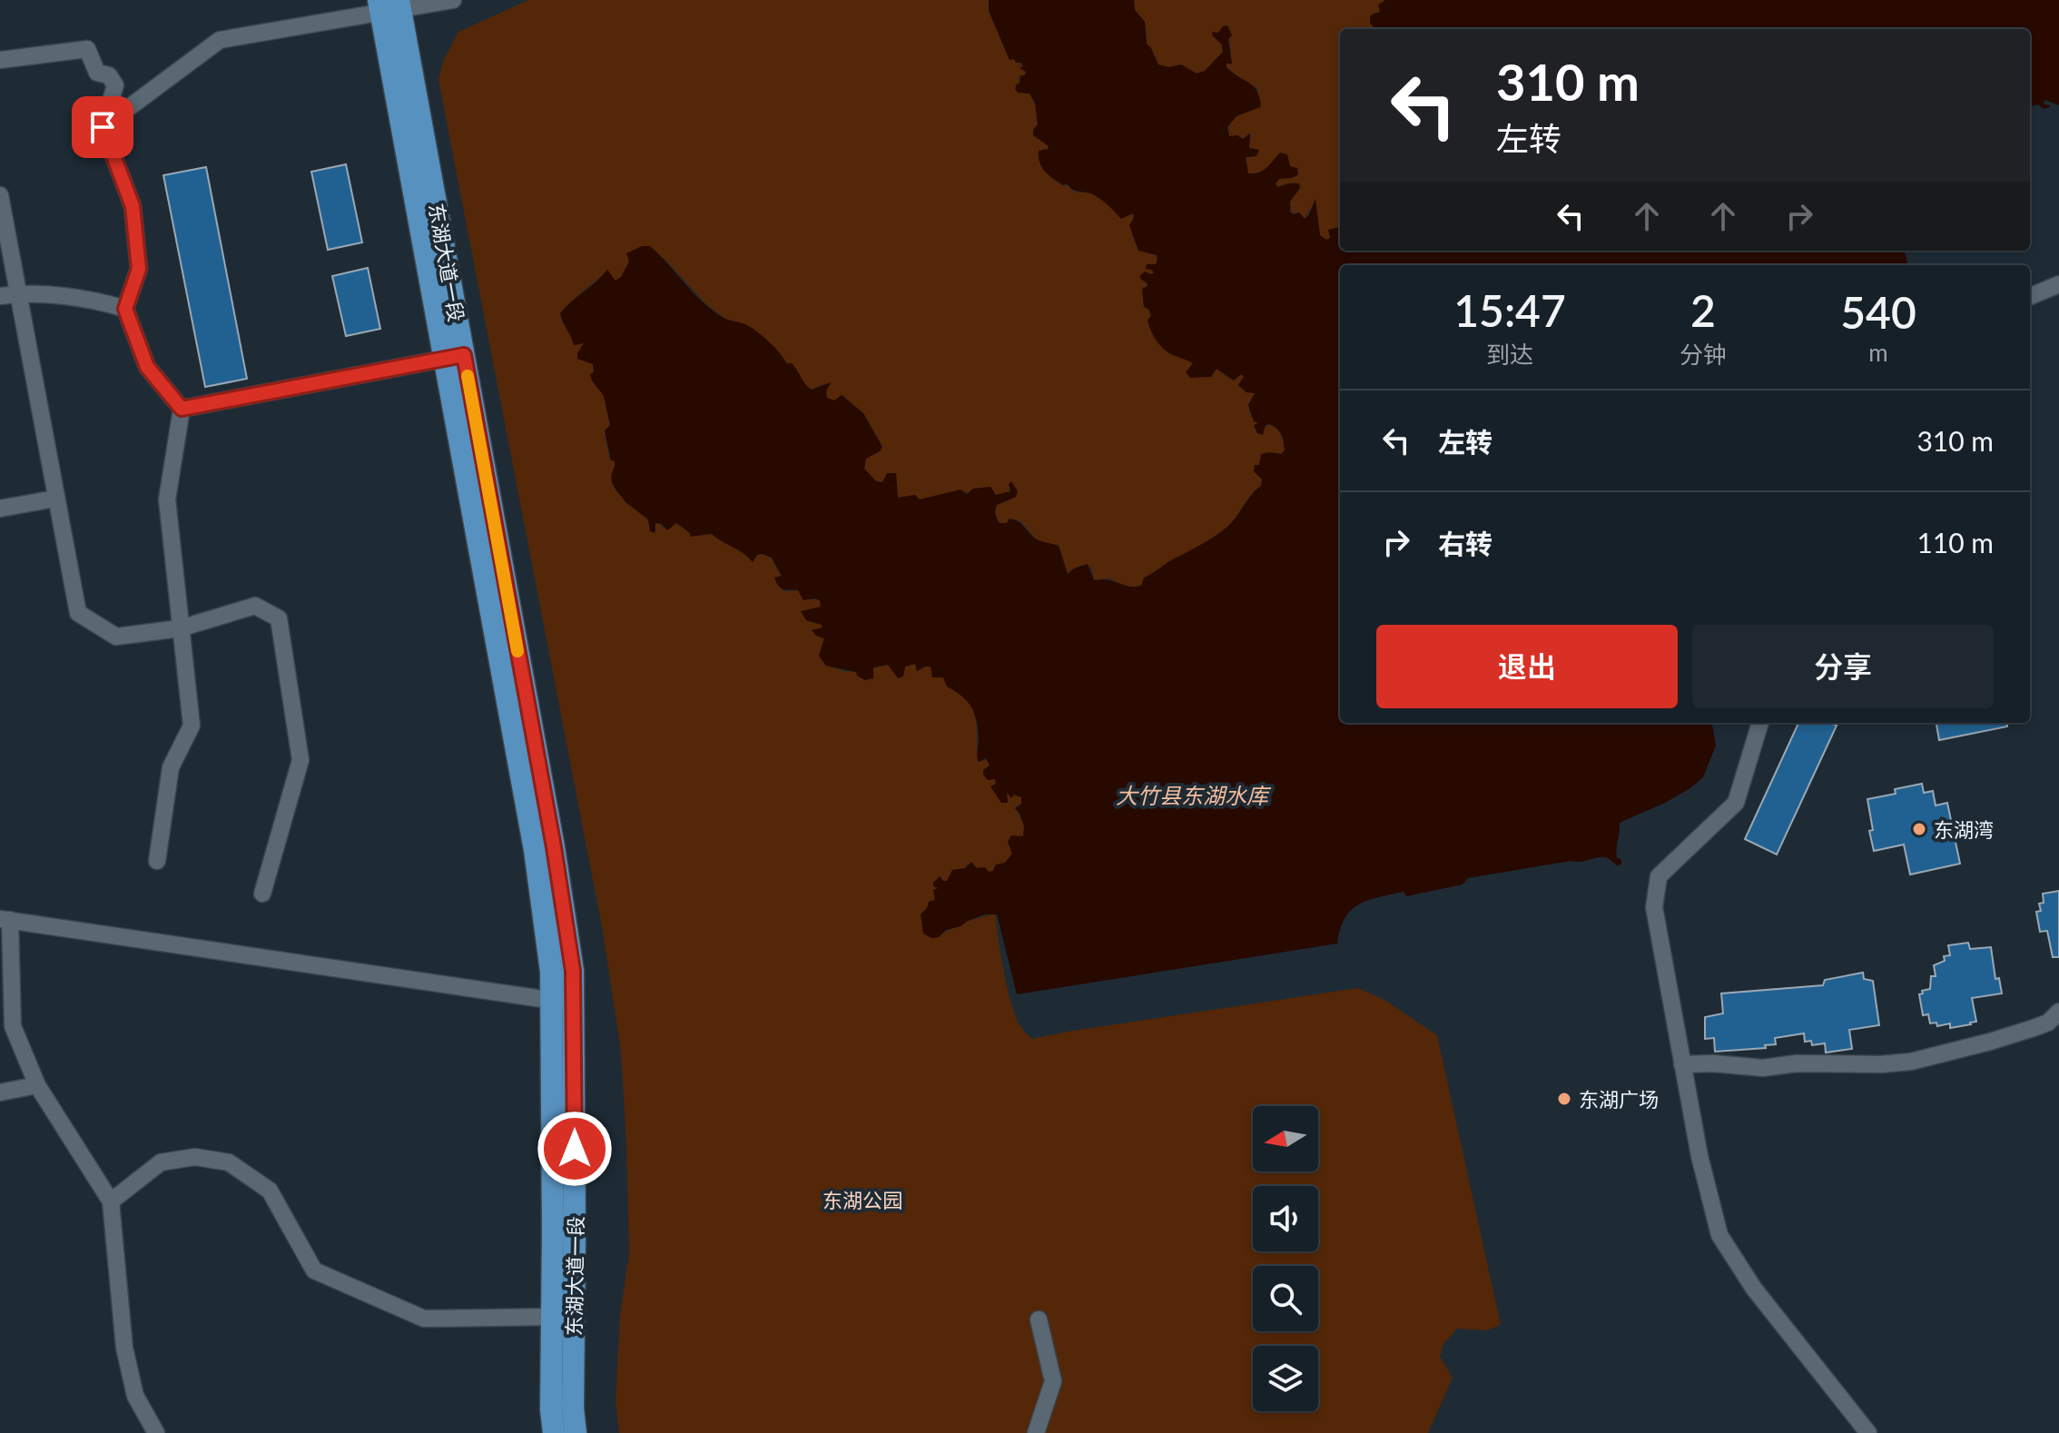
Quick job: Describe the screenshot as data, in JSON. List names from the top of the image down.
{
  "streets": {
    "main road": ["东湖大道一段"]
  },
  "water": ["大竹县东湖水库"],
  "parks": ["东湖公园"],
  "places": ["东湖湾", "东湖广场"],
  "north": "left",
  "page": {
    "turn": ["310 m", "左转"],
    "eta": [
      "15:47",
      "到达",
      "2",
      "分钟",
      "540",
      "m"
    ],
    "list": [
      {
        "name": "左转",
        "value": "310 m"
      },
      {
        "name": "右转",
        "value": "110 m"
      }
    ],
    "buttons": ["退出", "分享"]
  }
}
